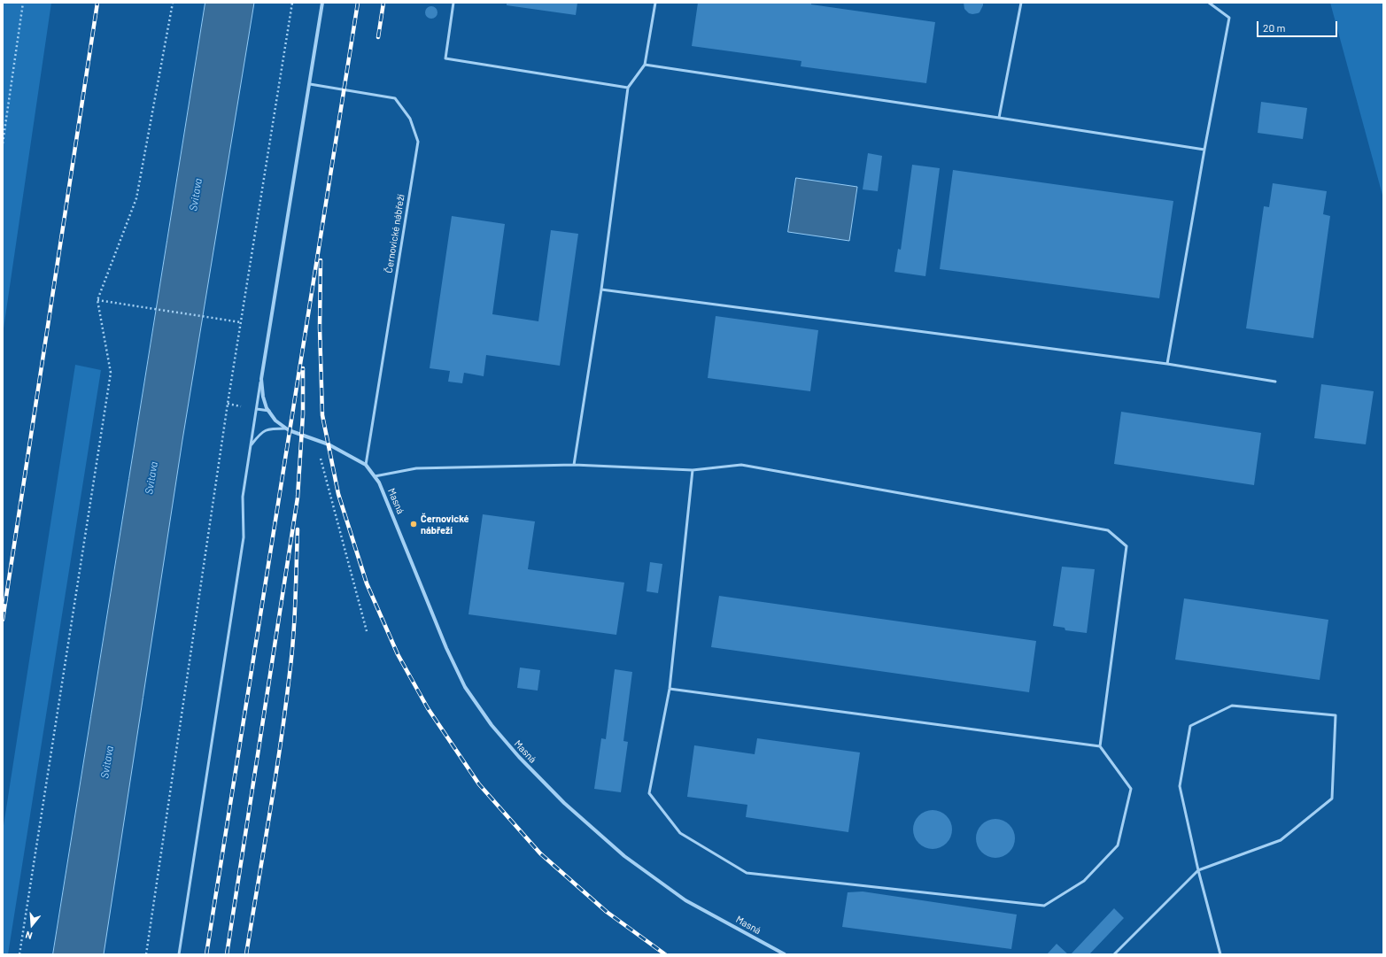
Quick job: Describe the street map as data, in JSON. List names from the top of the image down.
{
  "streets": {
    "street": ["Masná"],
    "lane": ["Černovické nábřeží"]
  },
  "crossings": [
    ["Černovické nábřeží", "Masná"]
  ],
  "water": ["Svitava"],
  "places": ["Černovické nábřeží"],
  "scale_bar": "20 m",
  "north": "bottom"
}
